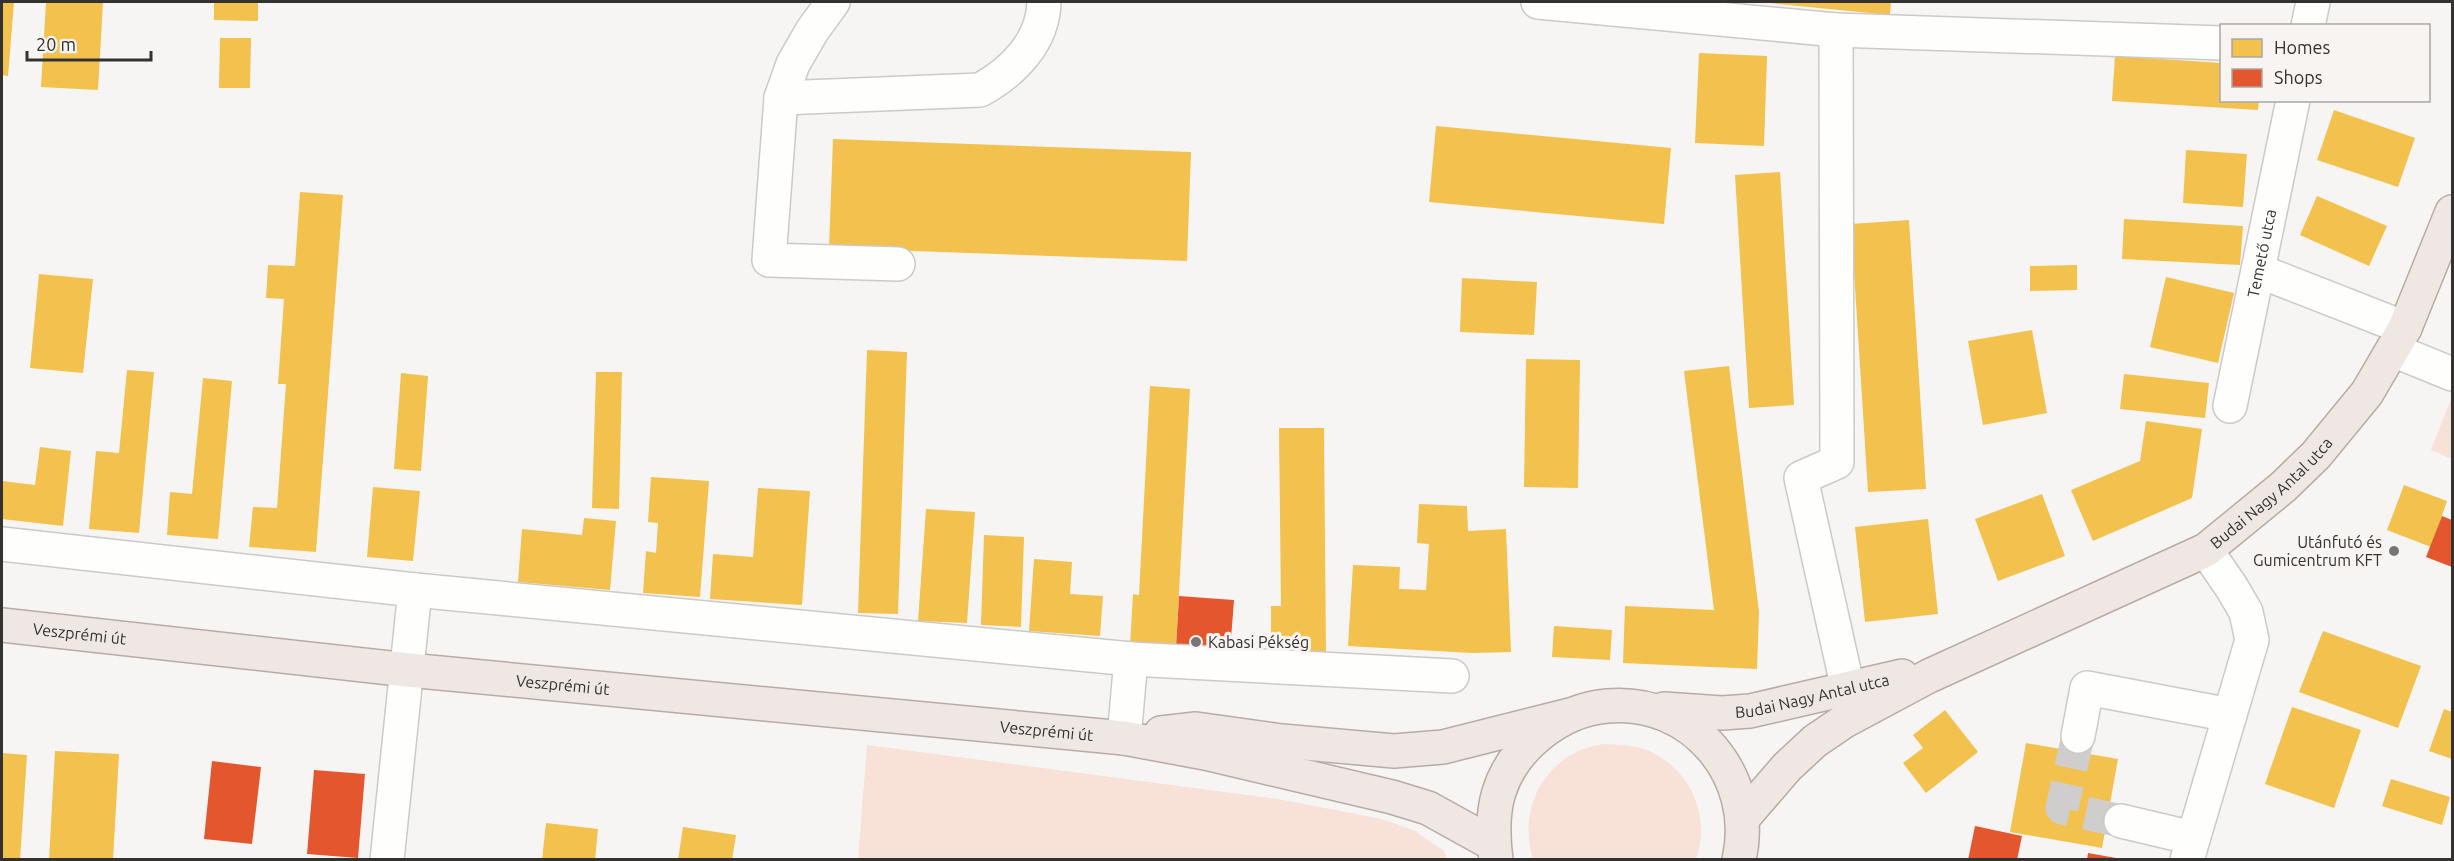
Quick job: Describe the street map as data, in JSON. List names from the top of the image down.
{
  "streets": {
    "main road": ["Budai Nagy Antal utca", "Veszprémi út"],
    "street": ["Temető utca"]
  },
  "crossings": [
    ["Budai Nagy Antal utca", "Veszprémi út"]
  ],
  "places": ["Utánfutó és Gumicentrum KFT", "Kabasi Pékség"],
  "legend": ["Homes", "Shops"],
  "scale_bar": "20 m"
}
